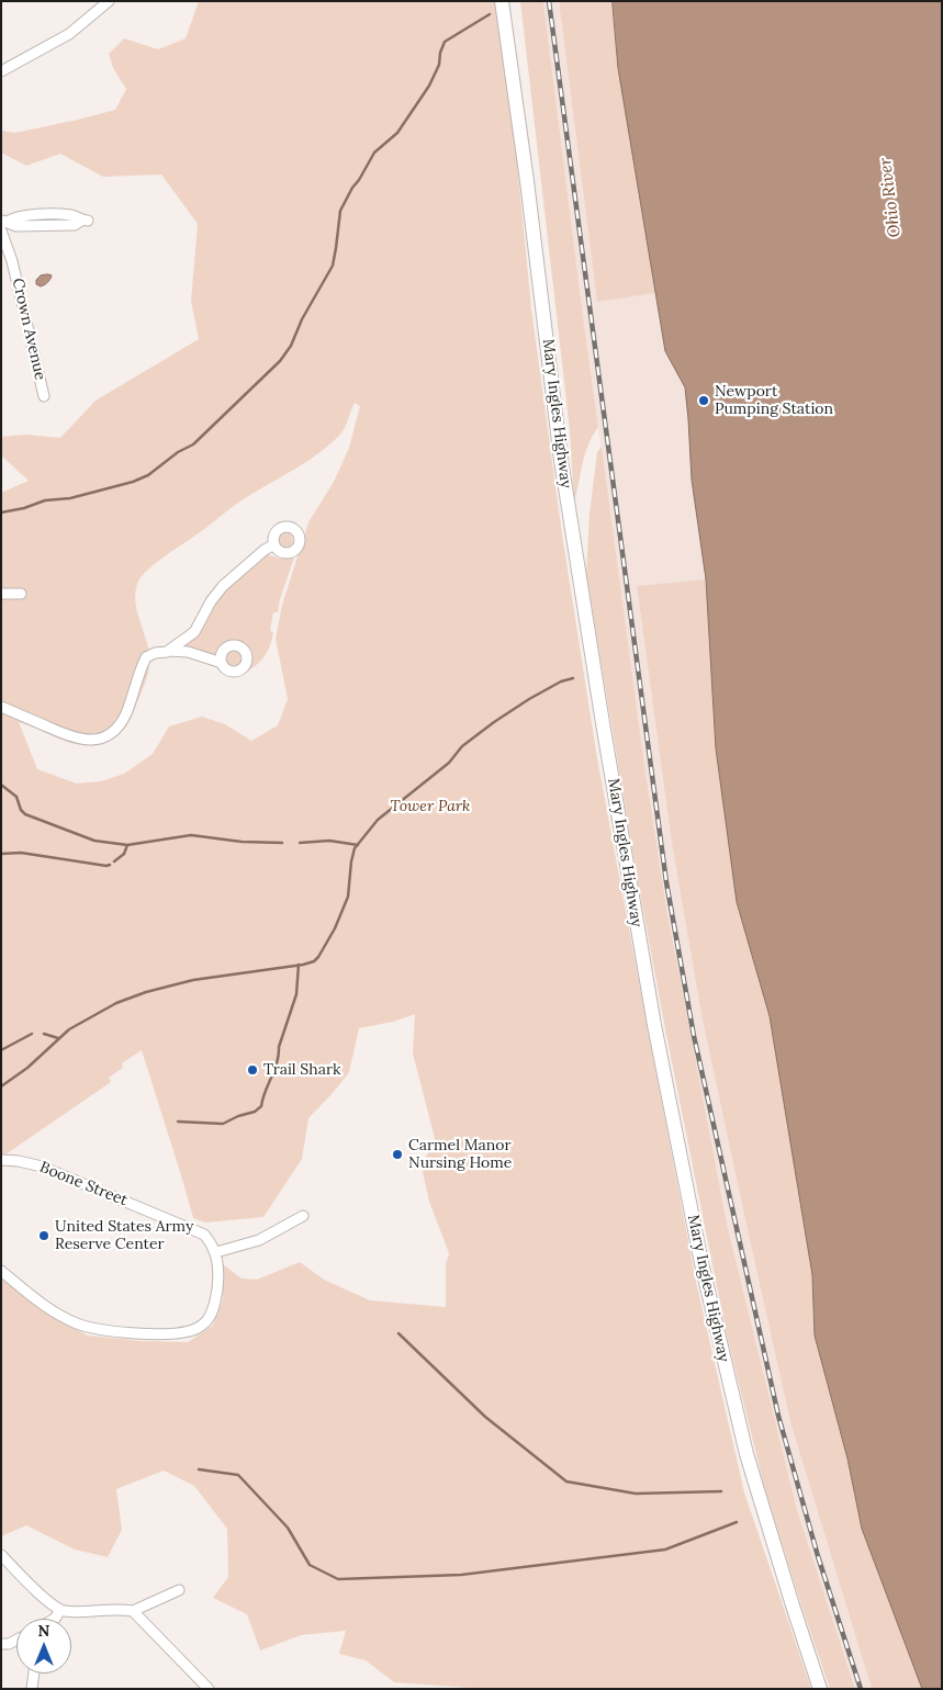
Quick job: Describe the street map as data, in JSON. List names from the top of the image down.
{
  "streets": {
    "street": ["Crown Avenue", "Mary Ingles Highway", "Boone Street"]
  },
  "water": ["Ohio River"],
  "parks": ["Tower Park"],
  "places": [
    "Newport Pumping Station",
    "Trail Shark",
    "Carmel Manor Nursing Home",
    "United States Army Reserve Center"
  ],
  "north": "top"
}
